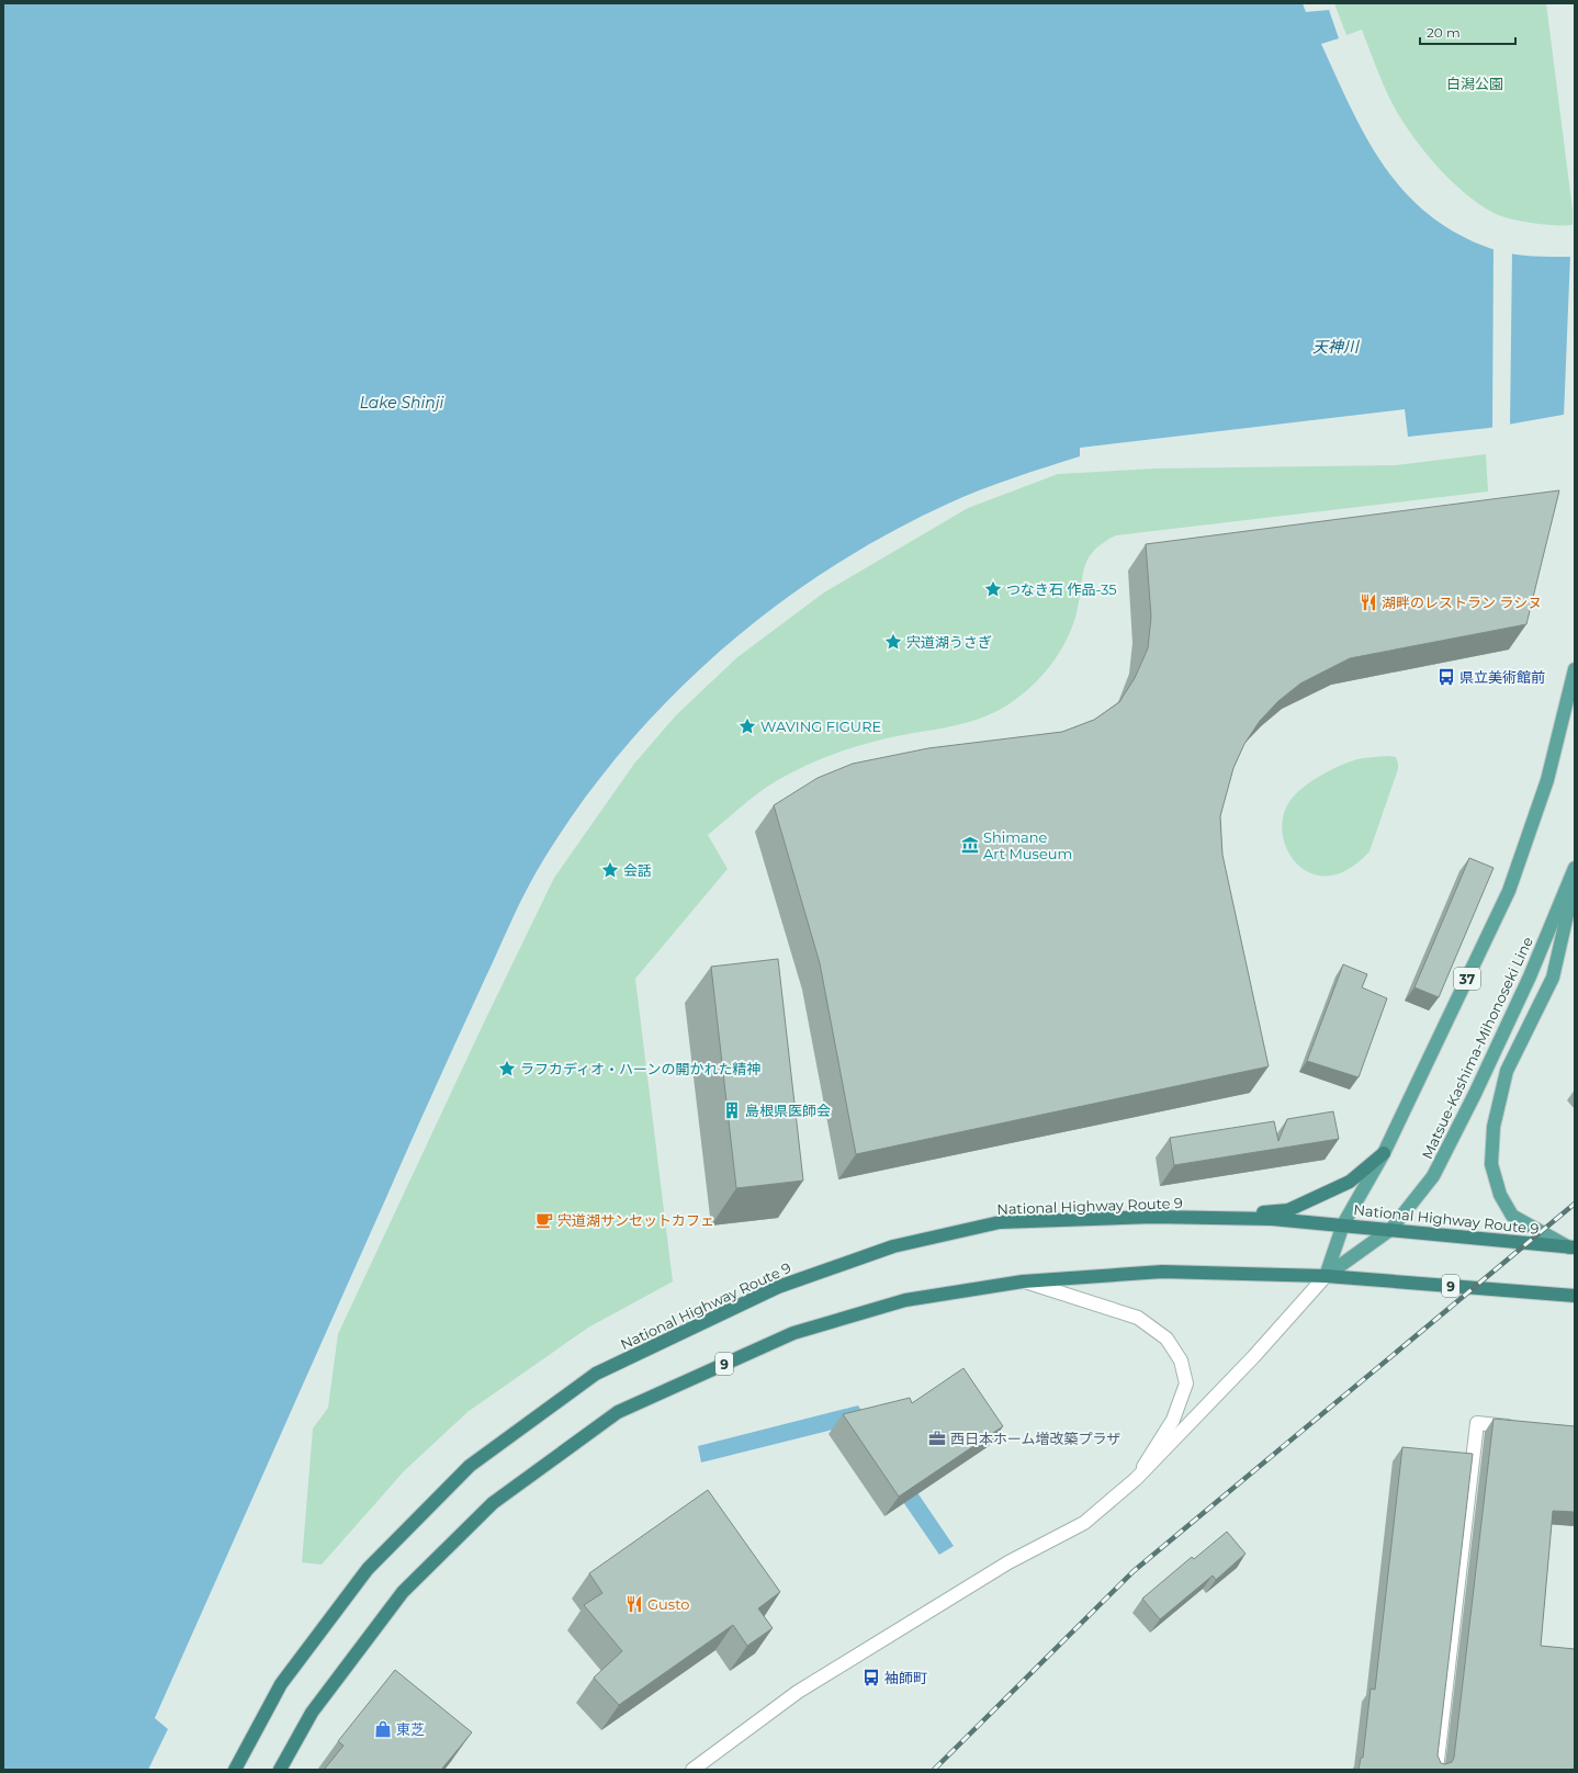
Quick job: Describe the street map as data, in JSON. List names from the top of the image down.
{
  "streets": {
    "highway": ["National Highway Route 9", "9"],
    "main road": ["37", "Matsue-Kashima-Mihonoseki Line"]
  },
  "crossings": [
    ["37", "Matsue-Kashima-Mihonoseki Line"],
    ["37", "National Highway Route 9"],
    ["37", "9"],
    ["Matsue-Kashima-Mihonoseki Line", "National Highway Route 9"],
    ["Matsue-Kashima-Mihonoseki Line", "9"]
  ],
  "water": ["天神川", "Lake Shinji"],
  "parks": ["白潟公園"],
  "places": {
    "place": [
      "つなき石 作品-35",
      "宍道湖うさぎ",
      "WAVING FIGURE",
      "会話",
      "ラフカディオ・ハーンの開かれた精神"
    ],
    "restaurant": ["湖畔のレストラン ラシヌ", "Gusto"],
    "bus stop": ["県立美術館前", "袖師町"],
    "museum": ["Shimane Art Museum"],
    "building": ["島根県医師会"],
    "cafe": ["宍道湖サンセットカフェ"],
    "office": ["西日本ホーム増改築プラザ"],
    "shop": ["東芝"]
  },
  "scale_bar": "20 m"
}
